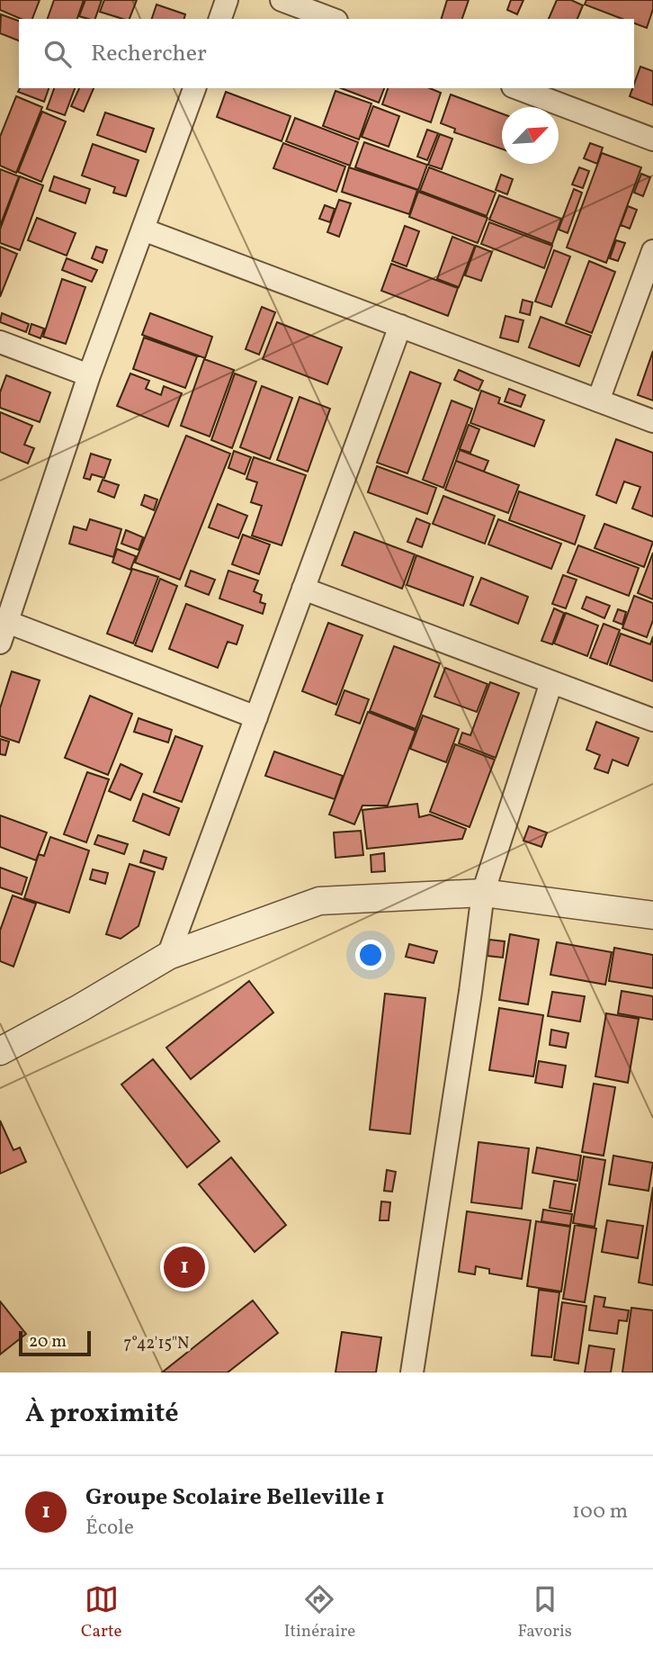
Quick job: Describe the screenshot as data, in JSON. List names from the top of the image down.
{
  "scale_bar": "20 m",
  "north": "top right",
  "page": {
    "search": "Rechercher",
    "pins": "1",
    "scale": "20 m",
    "heading": "À proximité",
    "list": [
      {
        "mark": "1",
        "name": "Groupe Scolaire Belleville 1",
        "note": "École",
        "value": "100 m"
      }
    ],
    "nav": ["Carte", "Itinéraire", "Favoris"]
  },
  "coordinates": ["7°42'15\"N"]
}
